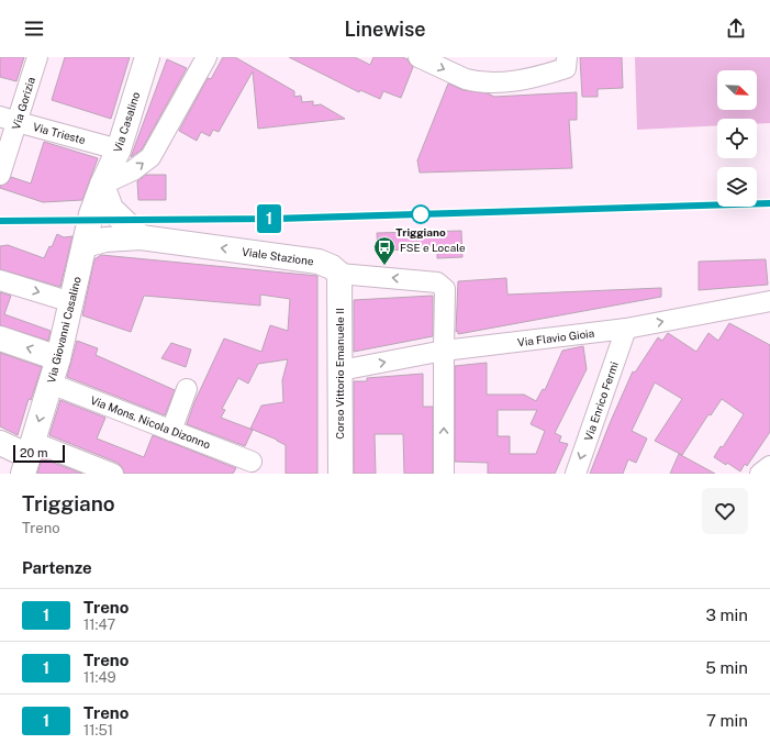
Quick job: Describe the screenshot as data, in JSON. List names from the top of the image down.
{
  "streets": {
    "street": [
      "Via Gorizia",
      "Via Casalino",
      "Via Trieste",
      "Viale Stazione",
      "Via Giovanni Casalino",
      "Via Flavio Gioia",
      "Corso Vittorio Emanuele II",
      "Via Enrico Fermi",
      "Via Mons. Nicola Dizonno"
    ]
  },
  "crossings": [
    ["Via Gorizia", "Via Trieste"],
    ["Via Casalino", "Via Trieste"],
    ["Via Casalino", "Via Giovanni Casalino"],
    ["Viale Stazione", "Via Giovanni Casalino"],
    ["Viale Stazione", "Via Flavio Gioia"],
    ["Viale Stazione", "Corso Vittorio Emanuele II"],
    ["Via Giovanni Casalino", "Via Mons. Nicola Dizonno"],
    ["Via Flavio Gioia", "Corso Vittorio Emanuele II"],
    ["Via Flavio Gioia", "Via Enrico Fermi"]
  ],
  "one_way": ["Viale Stazione", "Via Flavio Gioia"],
  "places": {
    "other": ["Triggiano"],
    "bus stop": ["FSE e Locale"]
  },
  "scale_bar": "20 m",
  "north": "bottom right",
  "page": {
    "header": "Linewise",
    "on_map": "1",
    "scale": "20 m",
    "heading": [
      ["Triggiano", "Treno"],
      "Partenze"
    ],
    "list": [
      {
        "mark": "1",
        "name": "Treno",
        "note": "11:47",
        "value": "3 min"
      },
      {
        "mark": "1",
        "name": "Treno",
        "note": "11:49",
        "value": "5 min"
      },
      {
        "mark": "1",
        "name": "Treno",
        "note": "11:51",
        "value": "7 min"
      }
    ]
  }
}
